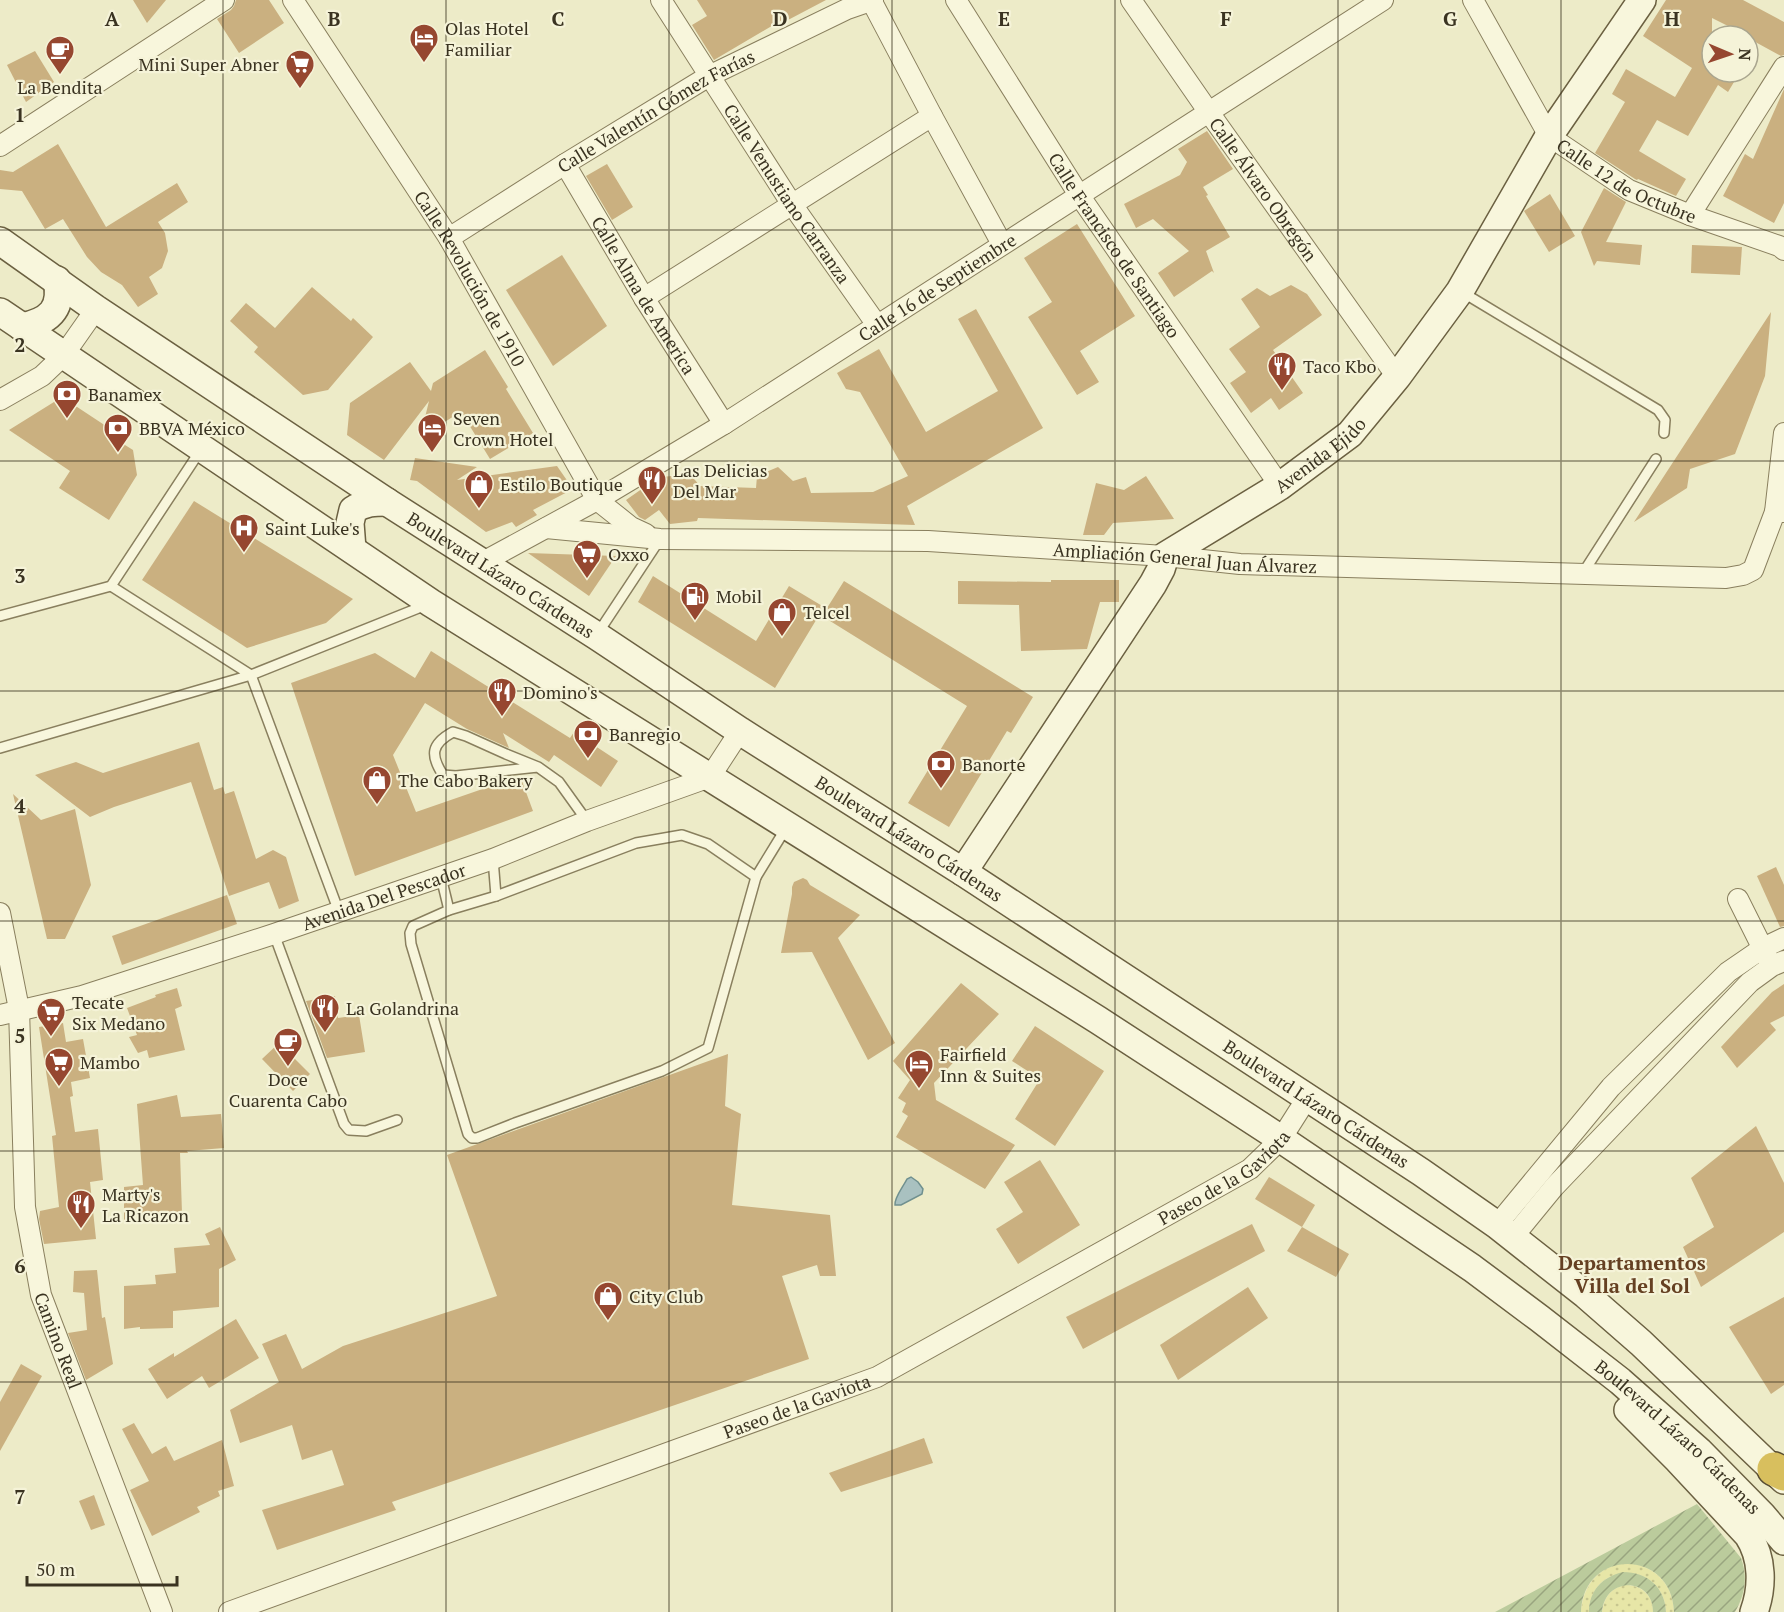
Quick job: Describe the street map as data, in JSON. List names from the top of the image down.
{
  "streets": {
    "main road": ["Avenida Ejido", "Boulevard Lázaro Cárdenas"],
    "street": [
      "Calle Valentín Gómez Farías",
      "Calle 12 de Octubre",
      "Calle Álvaro Obregón",
      "Calle Venustiano Carranza",
      "Calle Francisco de Santiago",
      "Calle Revolución de 1910",
      "Calle 16 de Septiembre",
      "Calle Alma de America",
      "Ampliación General Juan Álvarez",
      "Avenida Del Pescador",
      "Paseo de la Gaviota",
      "Camino Real"
    ]
  },
  "crossings": [
    ["Calle Valentín Gómez Farías", "Calle Venustiano Carranza"],
    ["Calle Valentín Gómez Farías", "Calle Revolución de 1910"],
    ["Calle Valentín Gómez Farías", "Calle Alma de America"],
    ["Calle 12 de Octubre", "Avenida Ejido"],
    ["Calle Álvaro Obregón", "Calle 16 de Septiembre"],
    ["Calle Álvaro Obregón", "Avenida Ejido"],
    ["Calle Venustiano Carranza", "Calle 16 de Septiembre"],
    ["Calle Francisco de Santiago", "Calle 16 de Septiembre"],
    ["Calle Francisco de Santiago", "Avenida Ejido"],
    ["Calle Revolución de 1910", "Calle 16 de Septiembre"],
    ["Calle Revolución de 1910", "Ampliación General Juan Álvarez"],
    ["Calle 16 de Septiembre", "Calle Alma de America"],
    ["Calle 16 de Septiembre", "Ampliación General Juan Álvarez"],
    ["Calle 16 de Septiembre", "Boulevard Lázaro Cárdenas"],
    ["Avenida Ejido", "Ampliación General Juan Álvarez"],
    ["Boulevard Lázaro Cárdenas", "Avenida Del Pescador"],
    ["Boulevard Lázaro Cárdenas", "Paseo de la Gaviota"],
    ["Avenida Del Pescador", "Camino Real"]
  ],
  "districts": ["Departamentos Villa del Sol"],
  "places": {
    "hotel": ["Olas Hotel Familiar", "Seven Crown Hotel", "Fairfield Inn & Suites"],
    "cafe": ["La Bendita", "Doce Cuarenta Cabo"],
    "supermarket": [
      "Mini Super Abner",
      "Oxxo",
      "Tecate Six Medano",
      "Mambo"
    ],
    "restaurant": [
      "Taco Kbo",
      "Las Delicias Del Mar",
      "Domino's",
      "La Golandrina",
      "Marty's La Ricazon"
    ],
    "bank": [
      "Banamex",
      "BBVA México",
      "Banregio",
      "Banorte"
    ],
    "shop": [
      "Estilo Boutique",
      "Telcel",
      "The Cabo Bakery",
      "City Club"
    ],
    "hospital": ["Saint Luke's"],
    "fuel station": ["Mobil"]
  },
  "scale_bar": "50 m",
  "north": "right",
  "grid": {
    "columns": [
      "A",
      "B",
      "C",
      "D",
      "E",
      "F",
      "G",
      "H"
    ],
    "rows": [
      "1",
      "2",
      "3",
      "4",
      "5",
      "6",
      "7"
    ]
  }
}
